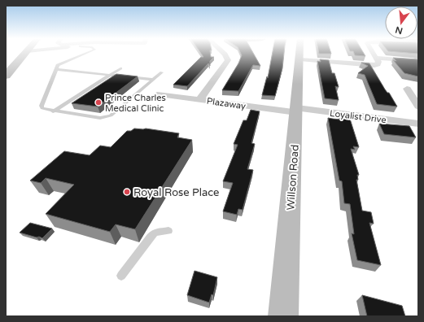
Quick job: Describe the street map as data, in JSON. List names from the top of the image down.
{
  "streets": {
    "street": ["Plazaway", "Loyalist Drive", "Willson Road"]
  },
  "crossings": [
    ["Plazaway", "Loyalist Drive"],
    ["Plazaway", "Willson Road"],
    ["Loyalist Drive", "Willson Road"]
  ],
  "places": ["Prince Charles Medical Clinic", "Royal Rose Place"],
  "north": "bottom"
}
